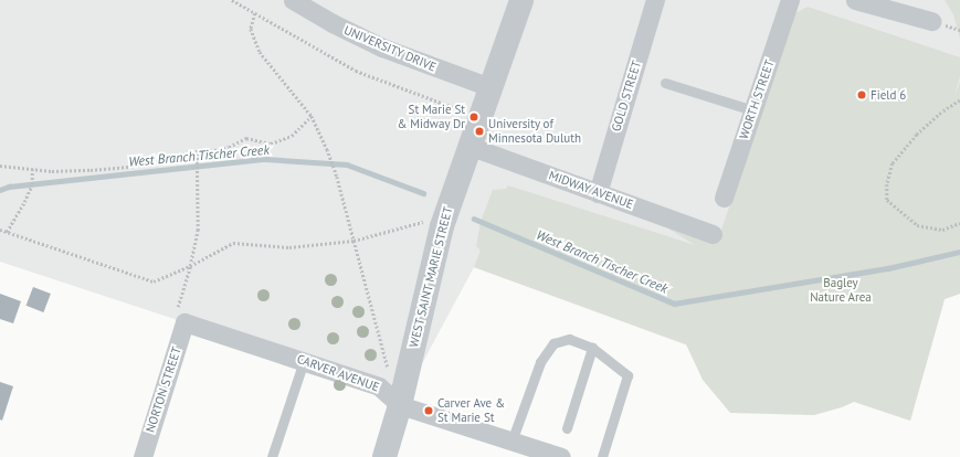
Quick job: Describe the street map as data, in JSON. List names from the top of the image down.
{
  "streets": {
    "street": [
      "UNIVERSITY DRIVE",
      "GOLD STREET",
      "WORTH STREET",
      "MIDWAY AVENUE",
      "WEST SAINT MARIE STREET",
      "CARVER AVENUE",
      "NORTON STREET"
    ]
  },
  "crossings": [
    ["UNIVERSITY DRIVE", "WEST SAINT MARIE STREET"],
    ["GOLD STREET", "MIDWAY AVENUE"],
    ["MIDWAY AVENUE", "WEST SAINT MARIE STREET"],
    ["WEST SAINT MARIE STREET", "CARVER AVENUE"],
    ["CARVER AVENUE", "NORTON STREET"]
  ],
  "water": ["West Branch Tischer Creek"],
  "parks": ["Bagley Nature Area"],
  "places": [
    "Field 6",
    "St Marie St & Midway Dr",
    "University of Minnesota Duluth",
    "Carver Ave & St Marie St"
  ]
}
